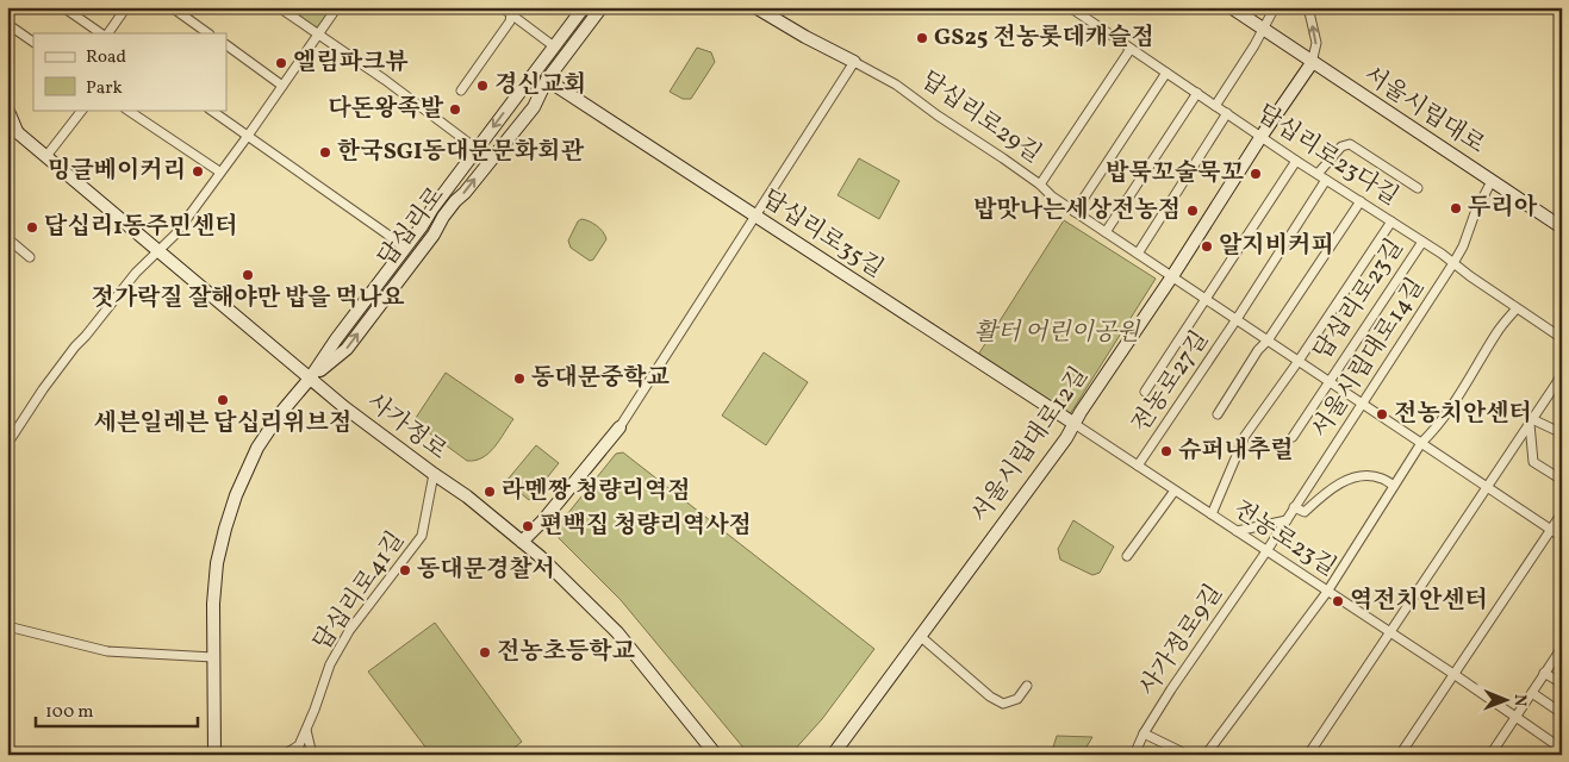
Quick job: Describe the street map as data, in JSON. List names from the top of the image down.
{
  "streets": {
    "main road": [
      "서울시립대로",
      "답십리로29길",
      "답십리로",
      "답십리로35길",
      "사가정로",
      "서울시립대로12길"
    ],
    "street": [
      "답십리로23다길",
      "답십리로23길",
      "서울시립대로14길",
      "전농로27길",
      "전농로23길",
      "답십리로41길",
      "사가정로9길"
    ]
  },
  "crossings": [
    ["서울시립대로", "서울시립대로14길"],
    ["서울시립대로", "서울시립대로12길"],
    ["답십리로29길", "전농로27길"],
    ["답십리로29길", "서울시립대로12길"],
    ["답십리로23다길", "답십리로23길"],
    ["답십리로23다길", "서울시립대로14길"],
    ["답십리로23다길", "서울시립대로12길"],
    ["답십리로", "답십리로35길"],
    ["답십리로", "사가정로"],
    ["답십리로35길", "서울시립대로12길"],
    ["답십리로35길", "전농로23길"],
    ["답십리로23길", "전농로27길"],
    ["서울시립대로14길", "전농로27길"],
    ["서울시립대로14길", "전농로23길"],
    ["서울시립대로14길", "사가정로9길"],
    ["전농로27길", "서울시립대로12길"],
    ["전농로27길", "전농로23길"],
    ["사가정로", "답십리로41길"],
    ["서울시립대로12길", "전농로23길"],
    ["전농로23길", "사가정로9길"]
  ],
  "parks": ["활터 어린이공원"],
  "places": [
    "GS25 전농롯데캐슬점",
    "엘림파크뷰",
    "경신교회",
    "다돈왕족발",
    "한국SGI동대문문화회관",
    "밍글베이커리",
    "밥묵꼬술묵꼬",
    "두리아",
    "밥맛나는세상전농점",
    "답십리1동주민센터",
    "알지비커피",
    "젓가락질 잘해야만 밥을 먹나요",
    "동대문중학교",
    "세븐일레븐 답십리위브점",
    "전농치안센터",
    "슈퍼내추럴",
    "라멘짱 청량리역점",
    "편백집 청량리역사점",
    "동대문경찰서",
    "역전치안센터",
    "전농초등학교"
  ],
  "legend": ["Road", "Park"],
  "scale_bar": "100 m",
  "north": "right"
}
